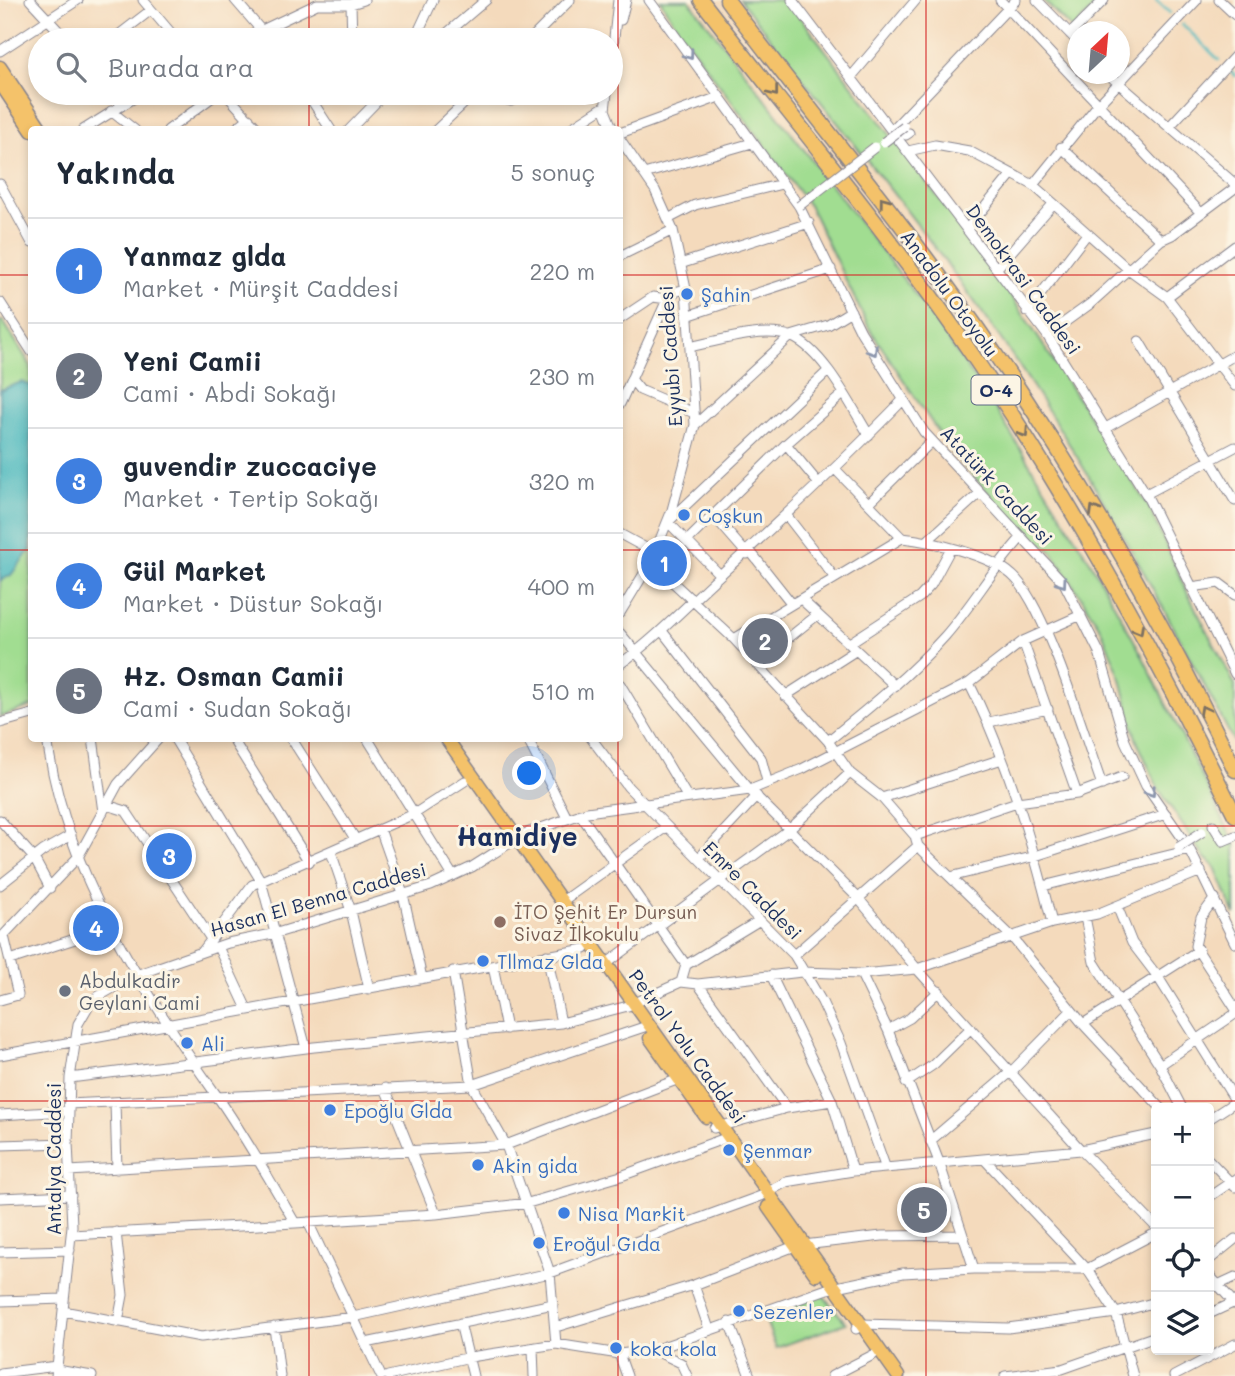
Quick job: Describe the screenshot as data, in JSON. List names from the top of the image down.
{
  "streets": {
    "highway": ["Anadolu Otoyolu", "O-4"],
    "main road": ["Petrol Yolu Caddesi"],
    "street": [
      "Demokrasi Caddesi",
      "Eyyubi Caddesi",
      "Atatürk Caddesi",
      "Emre Caddesi",
      "Hasan El Benna Caddesi",
      "Antalya Caddesi"
    ]
  },
  "crossings": [
    ["Atatürk Caddesi", "Hasan El Benna Caddesi"],
    ["Emre Caddesi", "Hasan El Benna Caddesi"],
    ["Hasan El Benna Caddesi", "Petrol Yolu Caddesi"],
    ["Hasan El Benna Caddesi", "Antalya Caddesi"]
  ],
  "districts": ["Hamidiye"],
  "places": [
    "Şahin",
    "Coşkun",
    "İTO Şehit Er Dursun Sivaz İlkokulu",
    "Tllmaz Glda",
    "Abdulkadir Geylani Cami",
    "Ali",
    "Epoğlu Glda",
    "Şenmar",
    "Akin gida",
    "Nisa Markit",
    "Eroğul Gıda",
    "Sezenler",
    "koka kola"
  ],
  "north": "top right",
  "page": {
    "search": "Burada ara",
    "heading": ["Yakında", "5 sonuç"],
    "list": [
      {
        "mark": "1",
        "name": "Yanmaz glda",
        "note": "Market · Mürşit Caddesi",
        "value": "220 m"
      },
      {
        "mark": "2",
        "name": "Yeni Camii",
        "note": "Cami · Abdi Sokağı",
        "value": "230 m"
      },
      {
        "mark": "3",
        "name": "guvendir zuccaciye",
        "note": "Market · Tertip Sokağı",
        "value": "320 m"
      },
      {
        "mark": "4",
        "name": "Gül Market",
        "note": "Market · Düstur Sokağı",
        "value": "400 m"
      },
      {
        "mark": "5",
        "name": "Hz. Osman Camii",
        "note": "Cami · Sudan Sokağı",
        "value": "510 m"
      }
    ],
    "pins": [
      "1",
      "2",
      "3",
      "4",
      "5"
    ],
    "map_buttons": ["+", "−"]
  }
}
